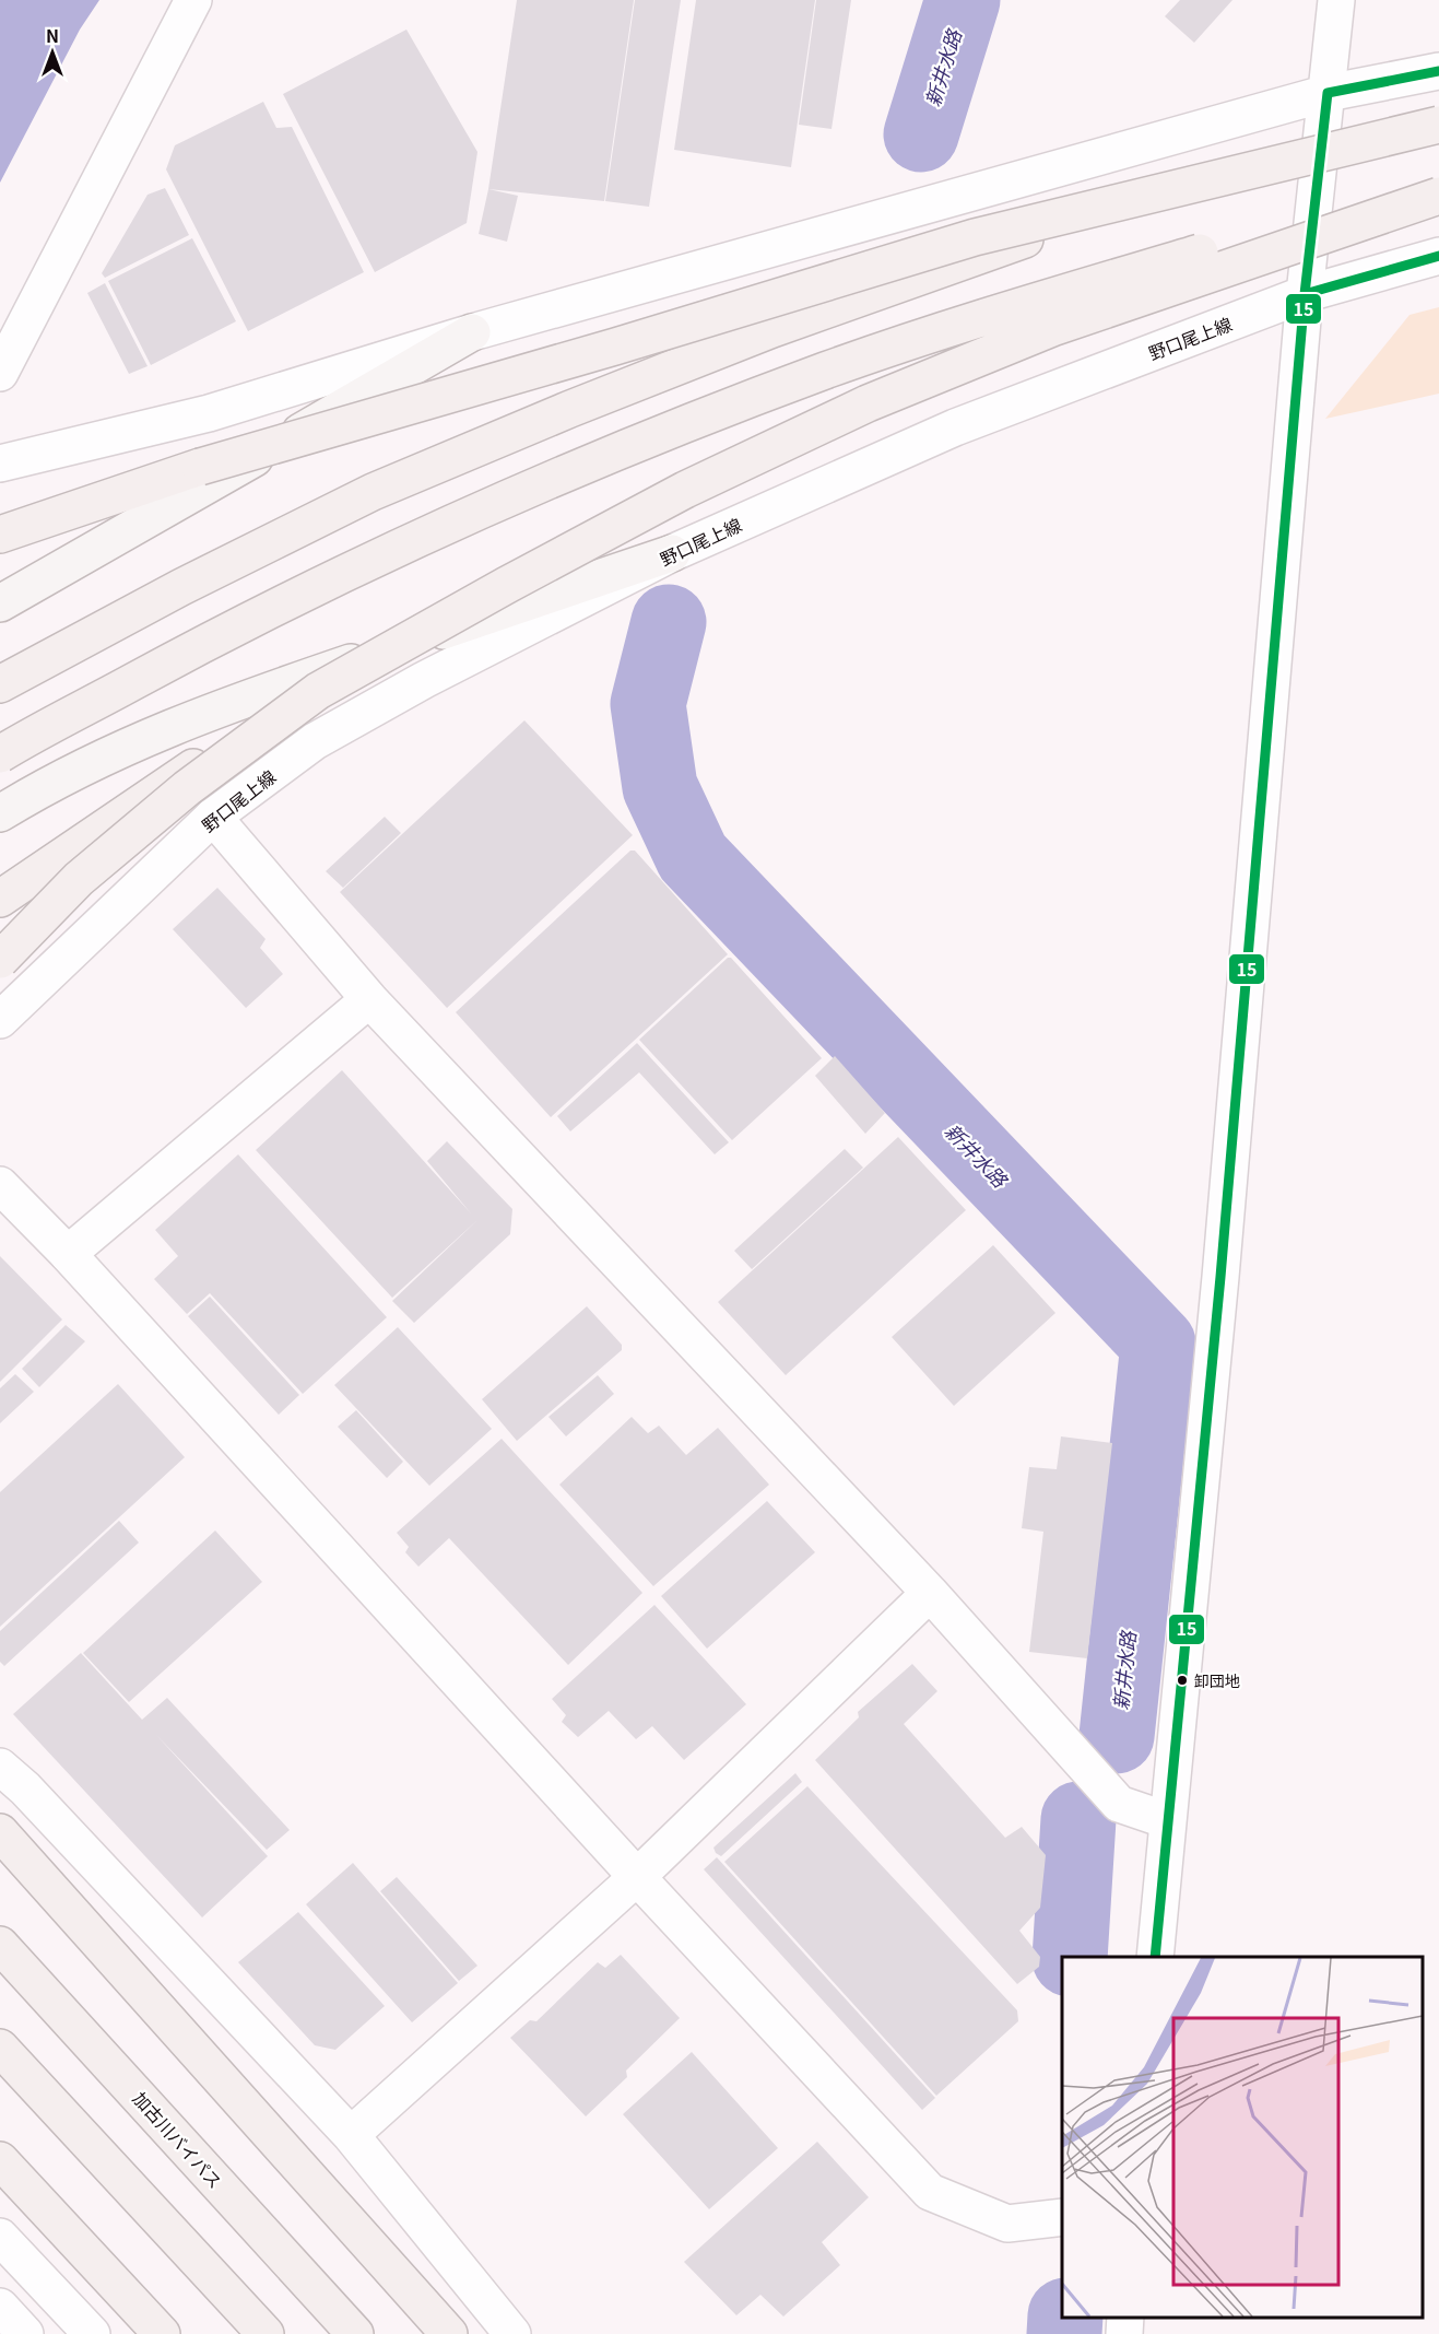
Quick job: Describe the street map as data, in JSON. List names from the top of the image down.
{
  "streets": {
    "highway": ["加古川バイパス"],
    "street": ["野口尾上線"]
  },
  "water": ["新井水路"],
  "places": ["卸団地"],
  "lines": ["transit line 15"],
  "north": "top"
}
